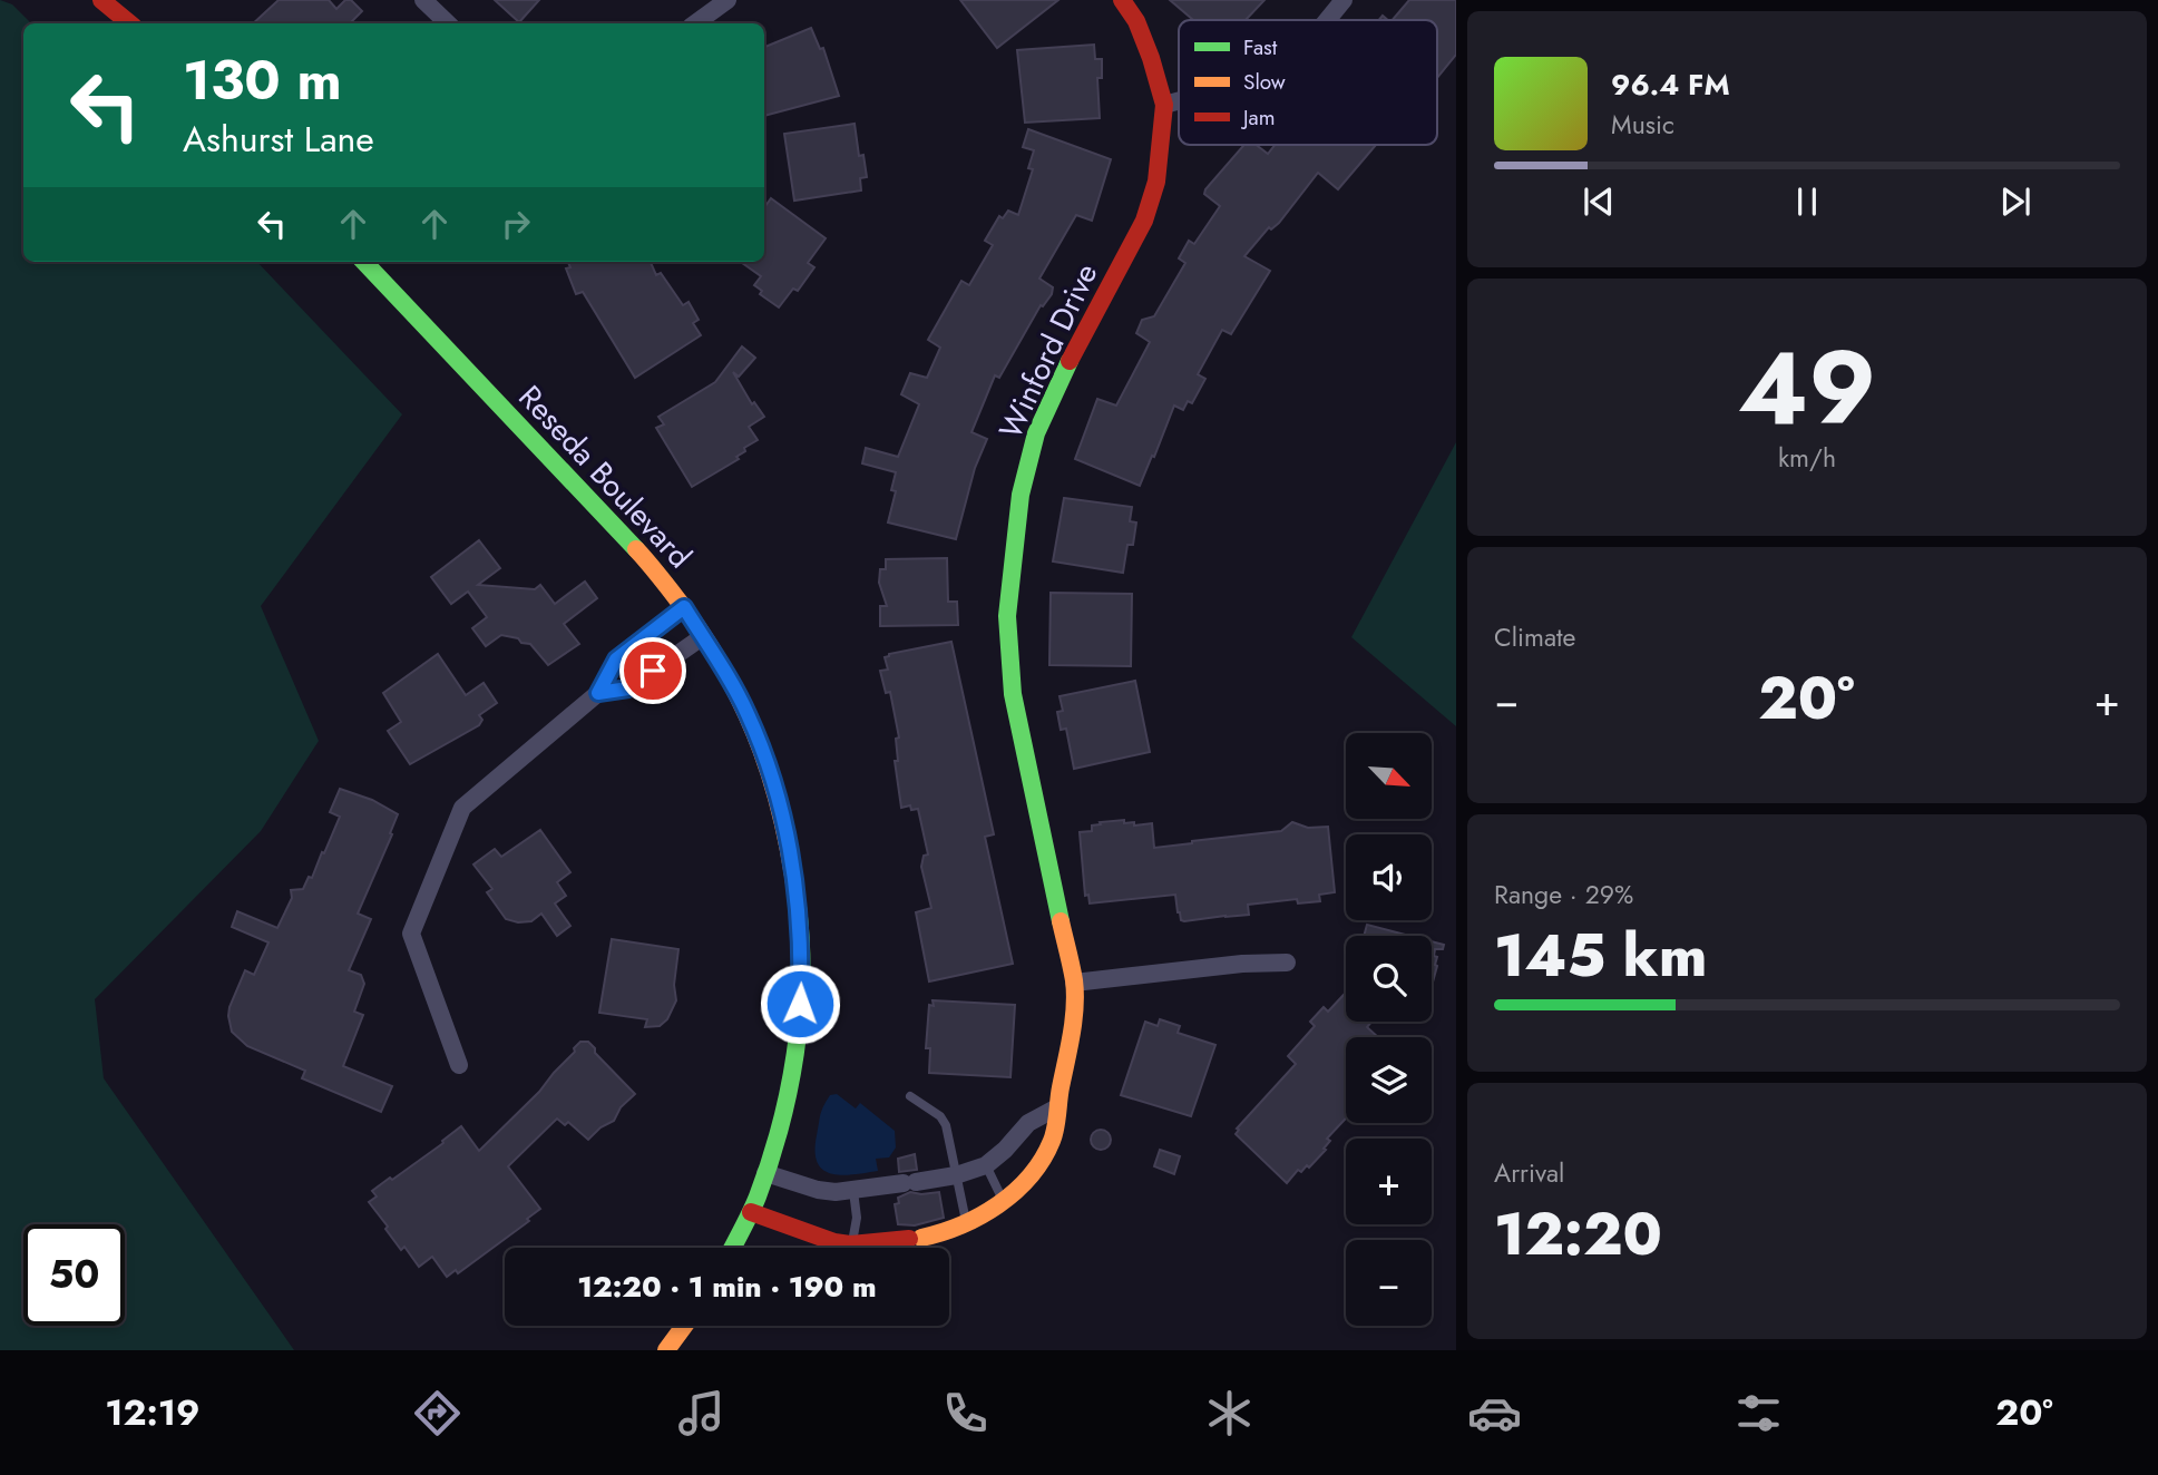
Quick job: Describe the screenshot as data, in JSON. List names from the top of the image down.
{
  "streets": {
    "street": ["Winford Drive", "Reseda Boulevard"]
  },
  "crossings": [
    ["Winford Drive", "Reseda Boulevard"]
  ],
  "legend": ["Fast", "Slow", "Jam"],
  "north": "bottom right",
  "page": {
    "turn": ["130 m", "Ashurst Lane"],
    "song": ["96.4 FM", "Music"],
    "tile": [
      ["49", "km/h"],
      "Climate",
      ["Range · 29%", "145 km"],
      ["Arrival", "12:20"]
    ],
    "heat": ["−", "20°", "+"],
    "map_buttons": ["+", "−"],
    "limit": "50",
    "trip": "12:20 · 1 min · 190 m",
    "tabs": ["12:19", "20°"]
  }
}
